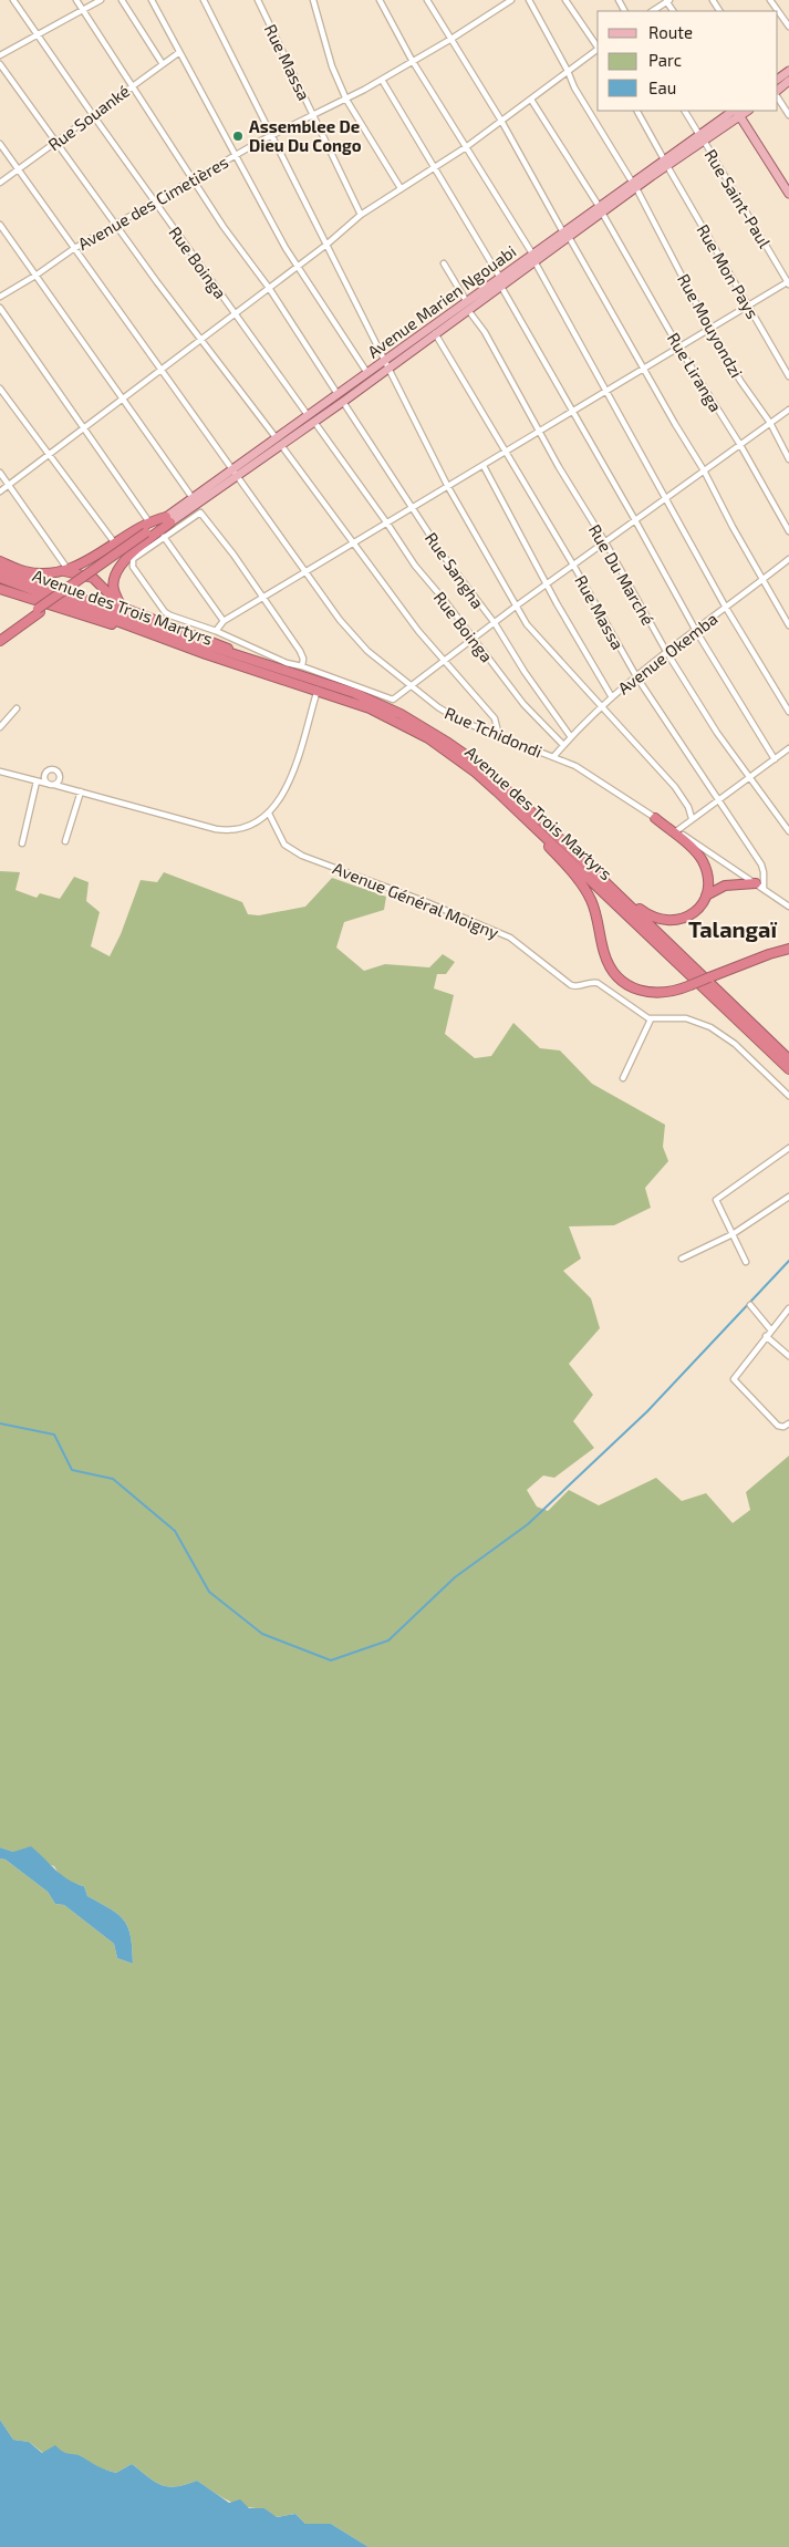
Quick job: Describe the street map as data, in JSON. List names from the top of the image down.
{
  "streets": {
    "highway": ["Avenue des Trois Martyrs"],
    "main road": ["Avenue Marien Ngouabi"],
    "street": [
      "Rue Massa",
      "Rue Souanké",
      "Rue Saint-Paul",
      "Avenue des Cimetières",
      "Rue Boinga",
      "Rue Mon Pays",
      "Rue Mouyondzi",
      "Rue Liranga",
      "Rue Sangha",
      "Rue Du Marché",
      "Avenue Okemba",
      "Rue Tchidondi",
      "Avenue Général Moigny"
    ]
  },
  "crossings": [
    ["Rue Massa", "Avenue des Cimetières"],
    ["Rue Massa", "Avenue Okemba"],
    ["Rue Massa", "Rue Tchidondi"],
    ["Rue Souanké", "Rue Boinga"],
    ["Rue Souanké", "Rue Tchidondi"],
    ["Rue Saint-Paul", "Avenue Marien Ngouabi"],
    ["Avenue des Cimetières", "Rue Boinga"],
    ["Avenue des Cimetières", "Rue Tchidondi"],
    ["Rue Boinga", "Avenue Marien Ngouabi"],
    ["Rue Boinga", "Avenue Okemba"],
    ["Rue Mon Pays", "Avenue Marien Ngouabi"],
    ["Avenue Marien Ngouabi", "Rue Mouyondzi"],
    ["Avenue Marien Ngouabi", "Rue Liranga"],
    ["Avenue Marien Ngouabi", "Rue Du Marché"],
    ["Avenue Marien Ngouabi", "Rue Tchidondi"],
    ["Rue Sangha", "Avenue Okemba"],
    ["Rue Du Marché", "Avenue Okemba"],
    ["Avenue Okemba", "Rue Tchidondi"]
  ],
  "districts": ["Talangaï"],
  "places": ["Assemblee De Dieu Du Congo"],
  "legend": ["Route", "Parc", "Eau"]
}
